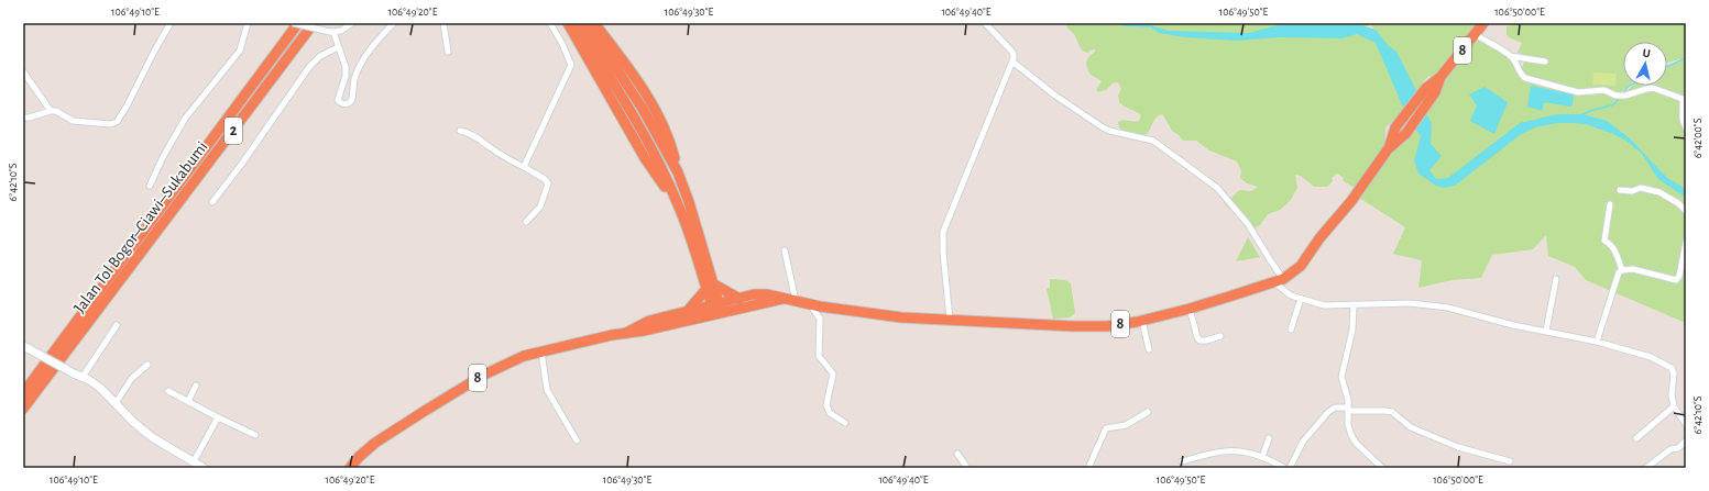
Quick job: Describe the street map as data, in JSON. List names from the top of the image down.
{
  "streets": {
    "highway": ["8", "2", "Jalan Tol Bogor–Ciawi–Sukabumi"]
  },
  "north": "top",
  "coordinates": [
    "106°49'10\"E",
    "106°49'20\"E",
    "106°49'30\"E",
    "106°49'40\"E",
    "106°49'50\"E",
    "106°50'00\"E",
    "6°42'00\"S",
    "6°42'10\"S"
  ]
}
